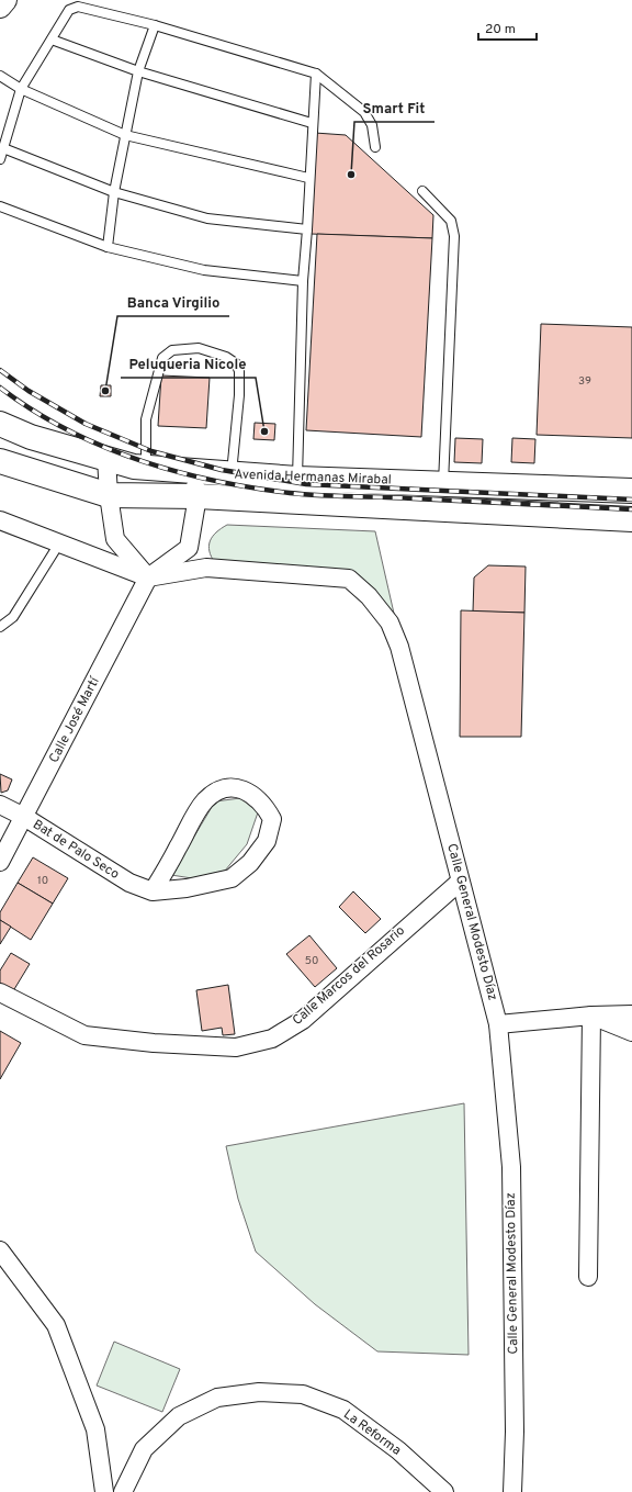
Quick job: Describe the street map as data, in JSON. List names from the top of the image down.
{
  "streets": {
    "main road": ["Avenida Hermanas Mirabal"],
    "street": [
      "Calle José Martí",
      "Bat de Palo Seco",
      "Calle General Modesto Díaz",
      "Calle Marcos del Rosario",
      "La Reforma"
    ]
  },
  "crossings": [
    ["Calle José Martí", "Bat de Palo Seco"],
    ["Calle José Martí", "Calle General Modesto Díaz"],
    ["Calle General Modesto Díaz", "Calle Marcos del Rosario"]
  ],
  "places": ["Smart Fit", "Banca Virgilio", "Peluqueria Nicole"],
  "house_numbers": ["39", "10", "50"],
  "scale_bar": "20 m"
}
